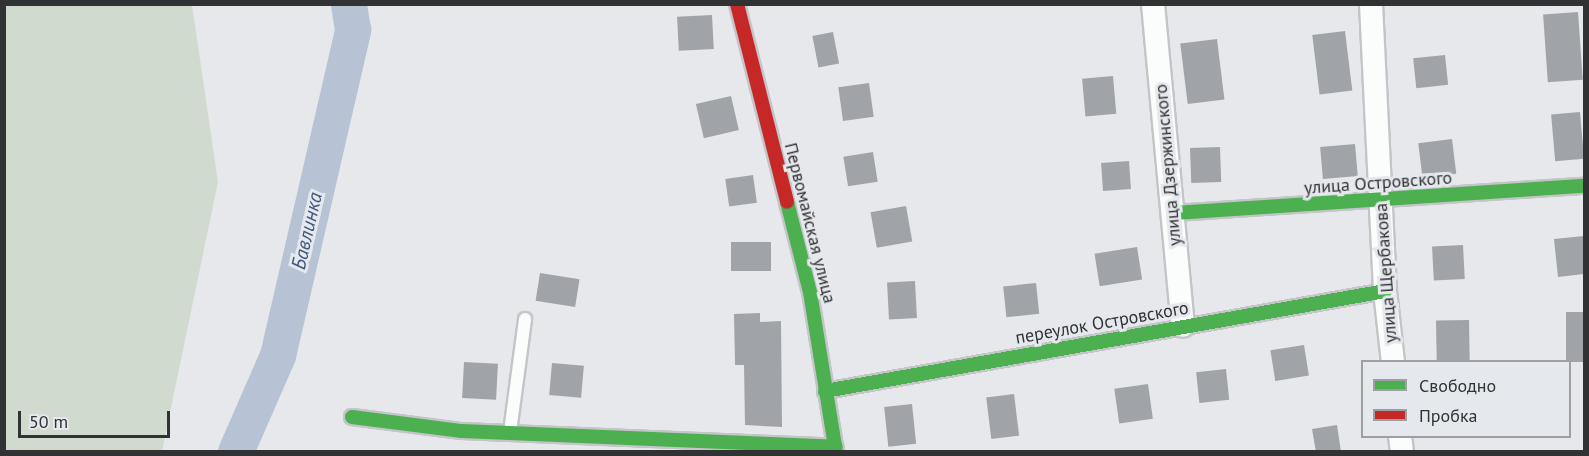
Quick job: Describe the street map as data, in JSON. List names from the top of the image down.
{
  "streets": {
    "street": [
      "улица Дзержинского",
      "улица Островского",
      "Первомайская улица",
      "улица Щербакова",
      "переулок Островского"
    ]
  },
  "crossings": [
    ["улица Дзержинского", "улица Островского"],
    ["улица Дзержинского", "переулок Островского"],
    ["улица Островского", "улица Щербакова"],
    ["Первомайская улица", "переулок Островского"],
    ["улица Щербакова", "переулок Островского"]
  ],
  "water": ["Бавлинка"],
  "legend": ["Свободно", "Пробка"],
  "scale_bar": "50 m"
}
